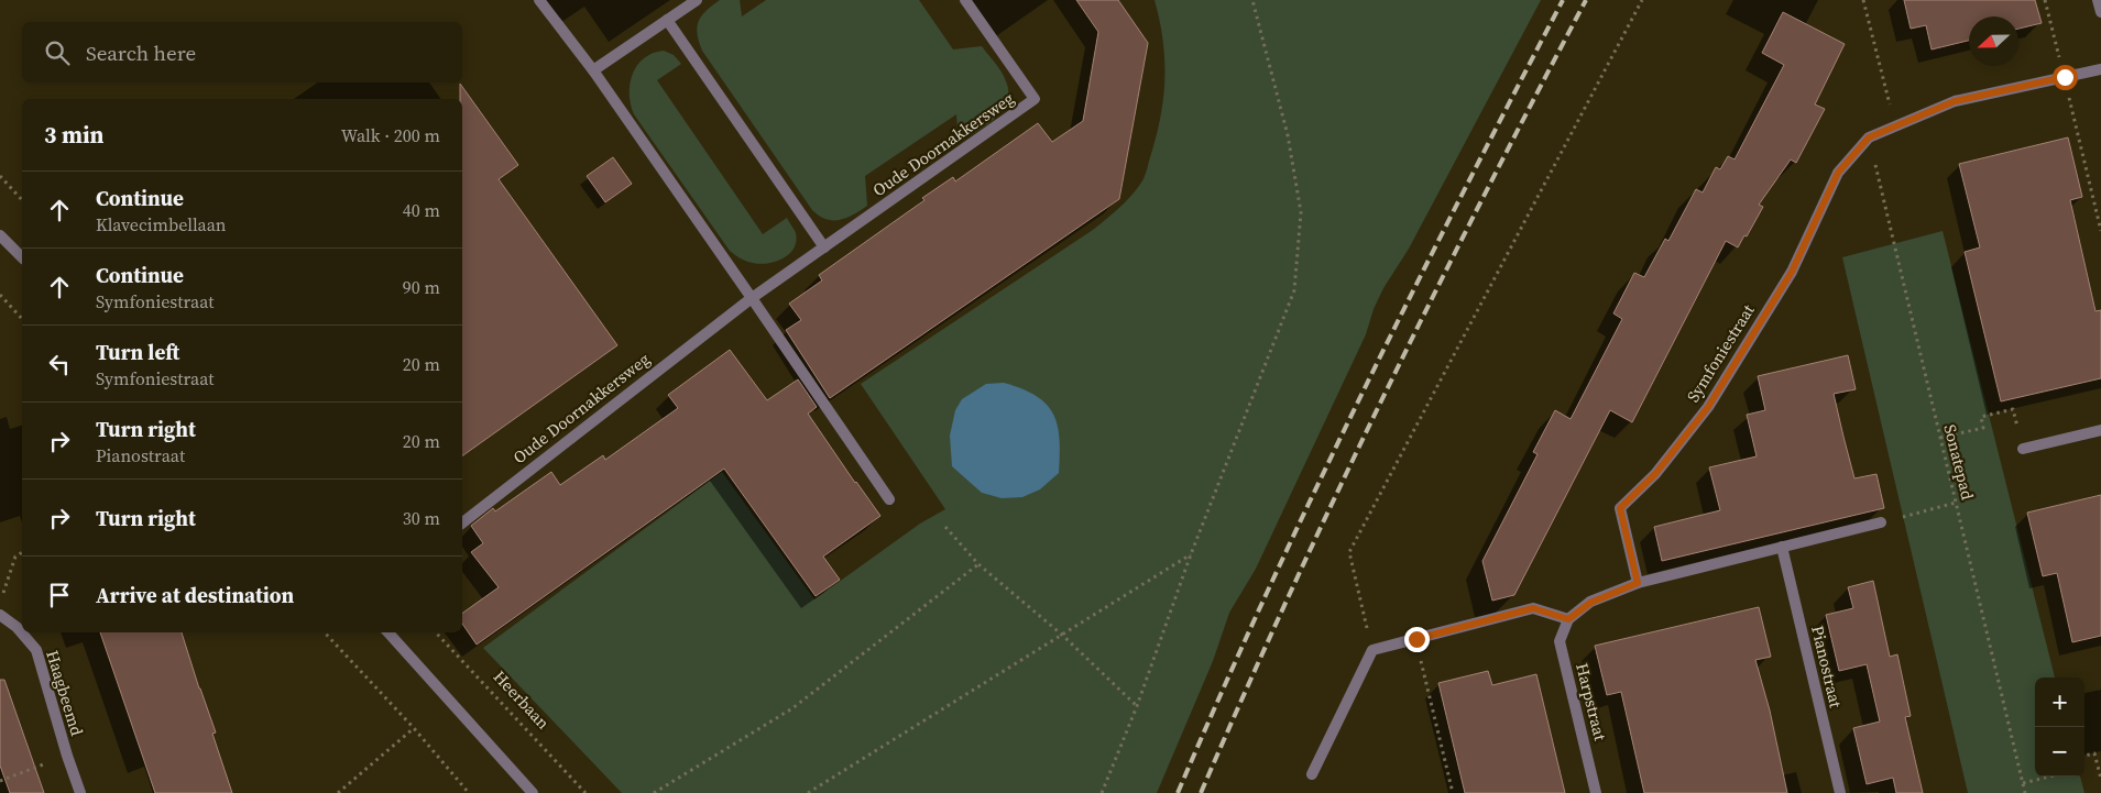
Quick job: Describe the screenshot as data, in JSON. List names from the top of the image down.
{
  "streets": {
    "street": [
      "Oude Doornakkersweg",
      "Symfoniestraat",
      "Pianostraat",
      "Haagbeemd",
      "Harpstraat"
    ],
    "path": ["Sonatepad", "Heerbaan"]
  },
  "crossings": [
    ["Symfoniestraat", "Sonatepad"]
  ],
  "north": "left",
  "page": {
    "search": "Search here",
    "heading": ["3 min", "Walk · 200 m"],
    "list": [
      ["Continue", "Klavecimbellaan", "40 m"],
      ["Continue", "Symfoniestraat", "90 m"],
      ["Turn left", "Symfoniestraat", "20 m"],
      ["Turn right", "Pianostraat", "20 m"],
      ["Turn right", "30 m"],
      "Arrive at destination"
    ],
    "map_buttons": ["+", "−"]
  }
}
